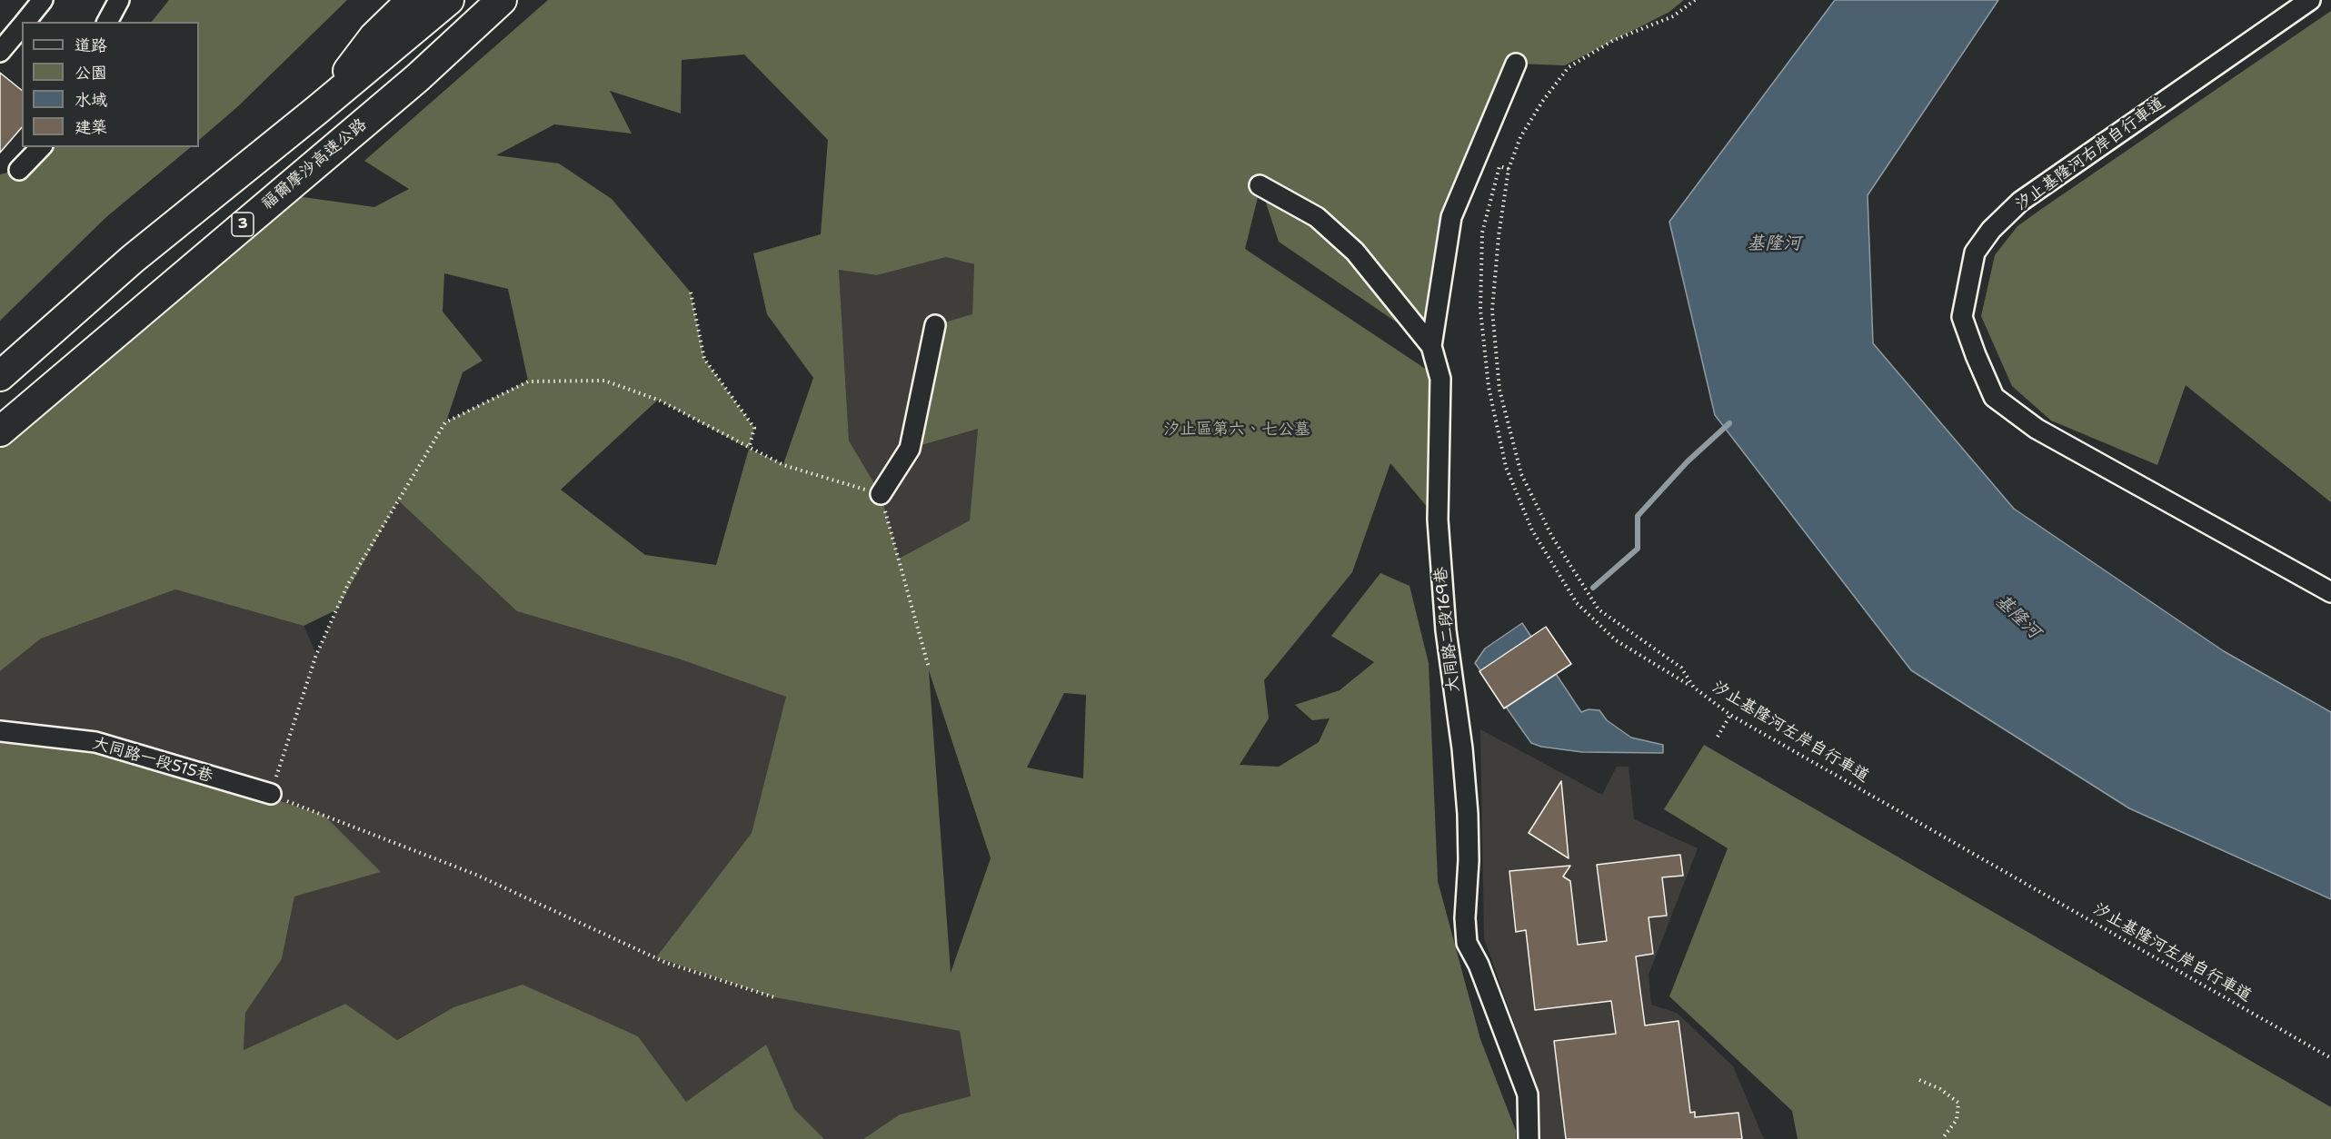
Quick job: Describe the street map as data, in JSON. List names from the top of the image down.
{
  "streets": {
    "highway": ["福爾摩沙高速公路", "3"],
    "street": ["汐止基隆河右岸自行車道", "大同路二段169巷", "大同路一段515巷"],
    "path": ["汐止基隆河左岸自行車道"]
  },
  "water": ["基隆河"],
  "parks": ["汐止區第六、七公墓"],
  "legend": [
    "道路",
    "公園",
    "水域",
    "建築"
  ]
}
